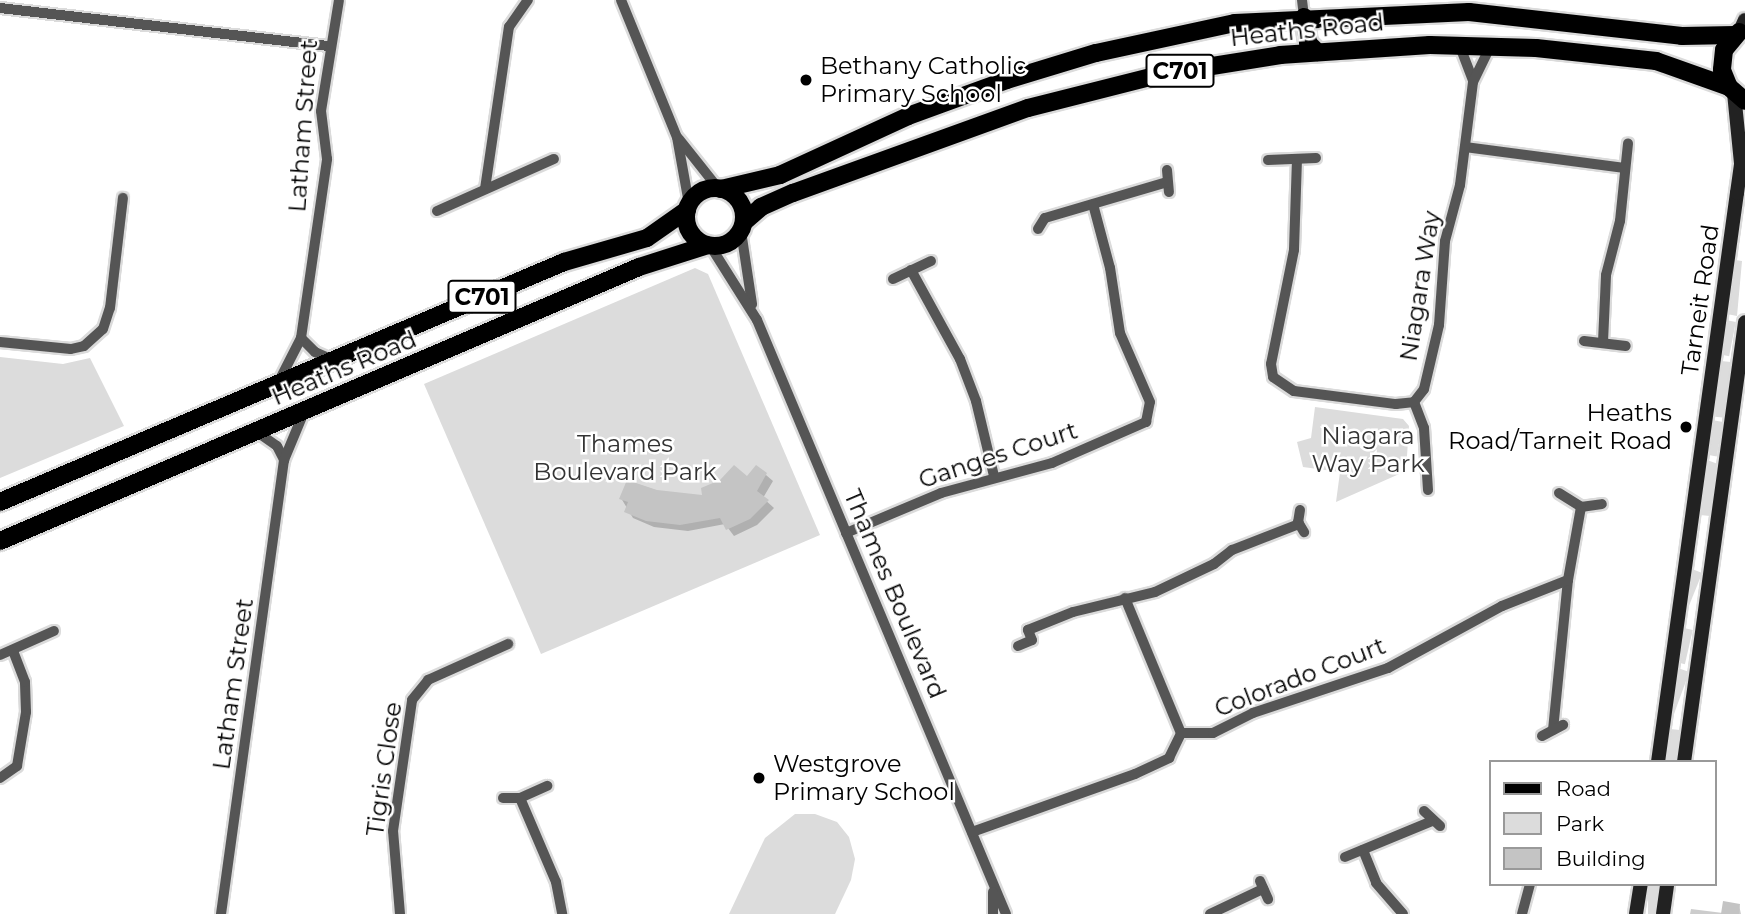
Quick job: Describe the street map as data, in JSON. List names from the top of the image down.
{
  "streets": {
    "main road": ["Heaths Road", "C701", "Tarneit Road"],
    "street": [
      "Latham Street",
      "Niagara Way",
      "Ganges Court",
      "Thames Boulevard",
      "Colorado Court",
      "Tigris Close"
    ]
  },
  "crossings": [
    ["Heaths Road", "C701"],
    ["Heaths Road", "Latham Street"],
    ["Heaths Road", "Niagara Way"],
    ["Heaths Road", "Tarneit Road"],
    ["Heaths Road", "Thames Boulevard"],
    ["C701", "Tarneit Road"],
    ["C701", "Thames Boulevard"],
    ["Ganges Court", "Thames Boulevard"]
  ],
  "parks": ["Niagara Way Park", "Thames Boulevard Park"],
  "places": ["Bethany Catholic Primary School", "Heaths Road/Tarneit Road", "Westgrove Primary School"],
  "legend": ["Road", "Park", "Building"]
}
